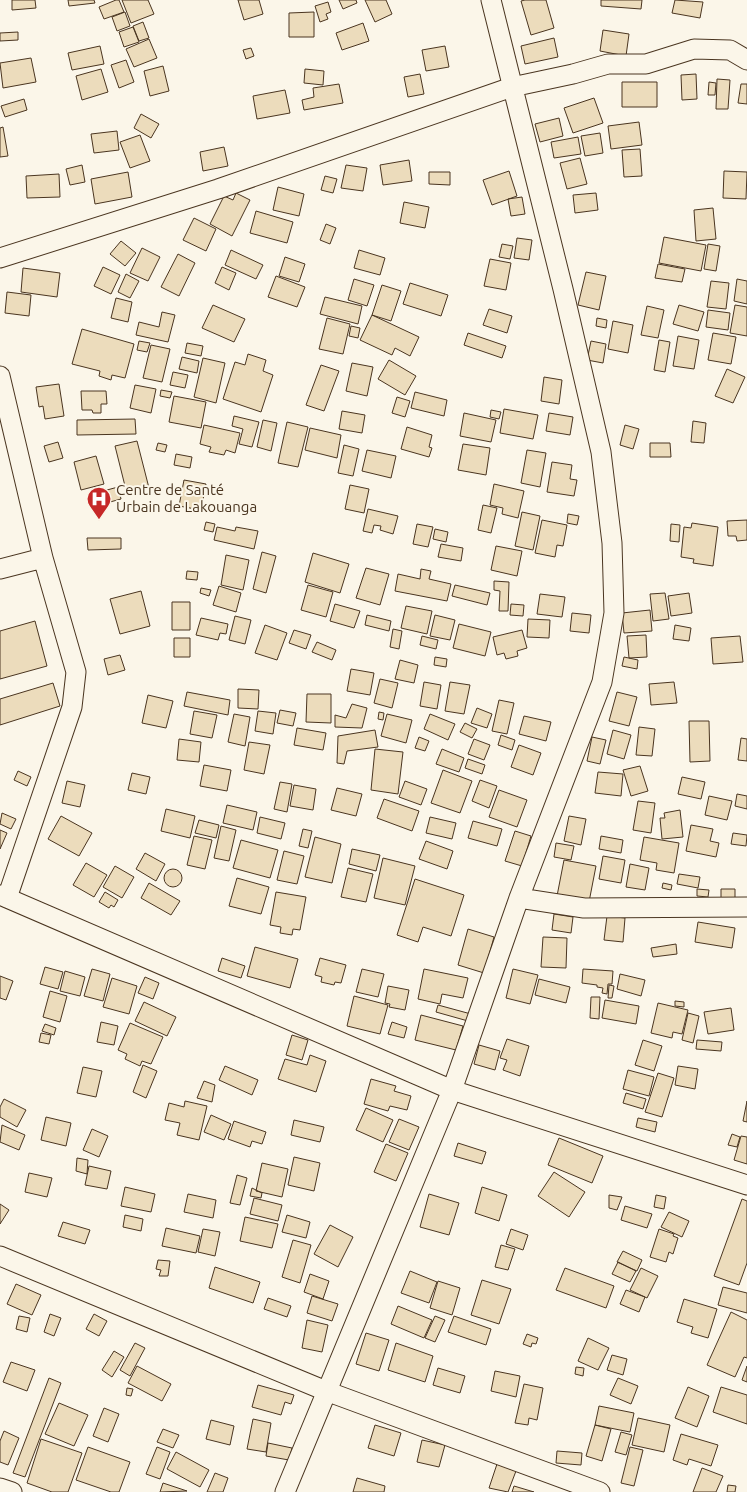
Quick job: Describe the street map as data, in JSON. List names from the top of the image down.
{
  "places": {
    "hospital": ["Centre de Santé Urbain de Lakouanga"]
  }
}
